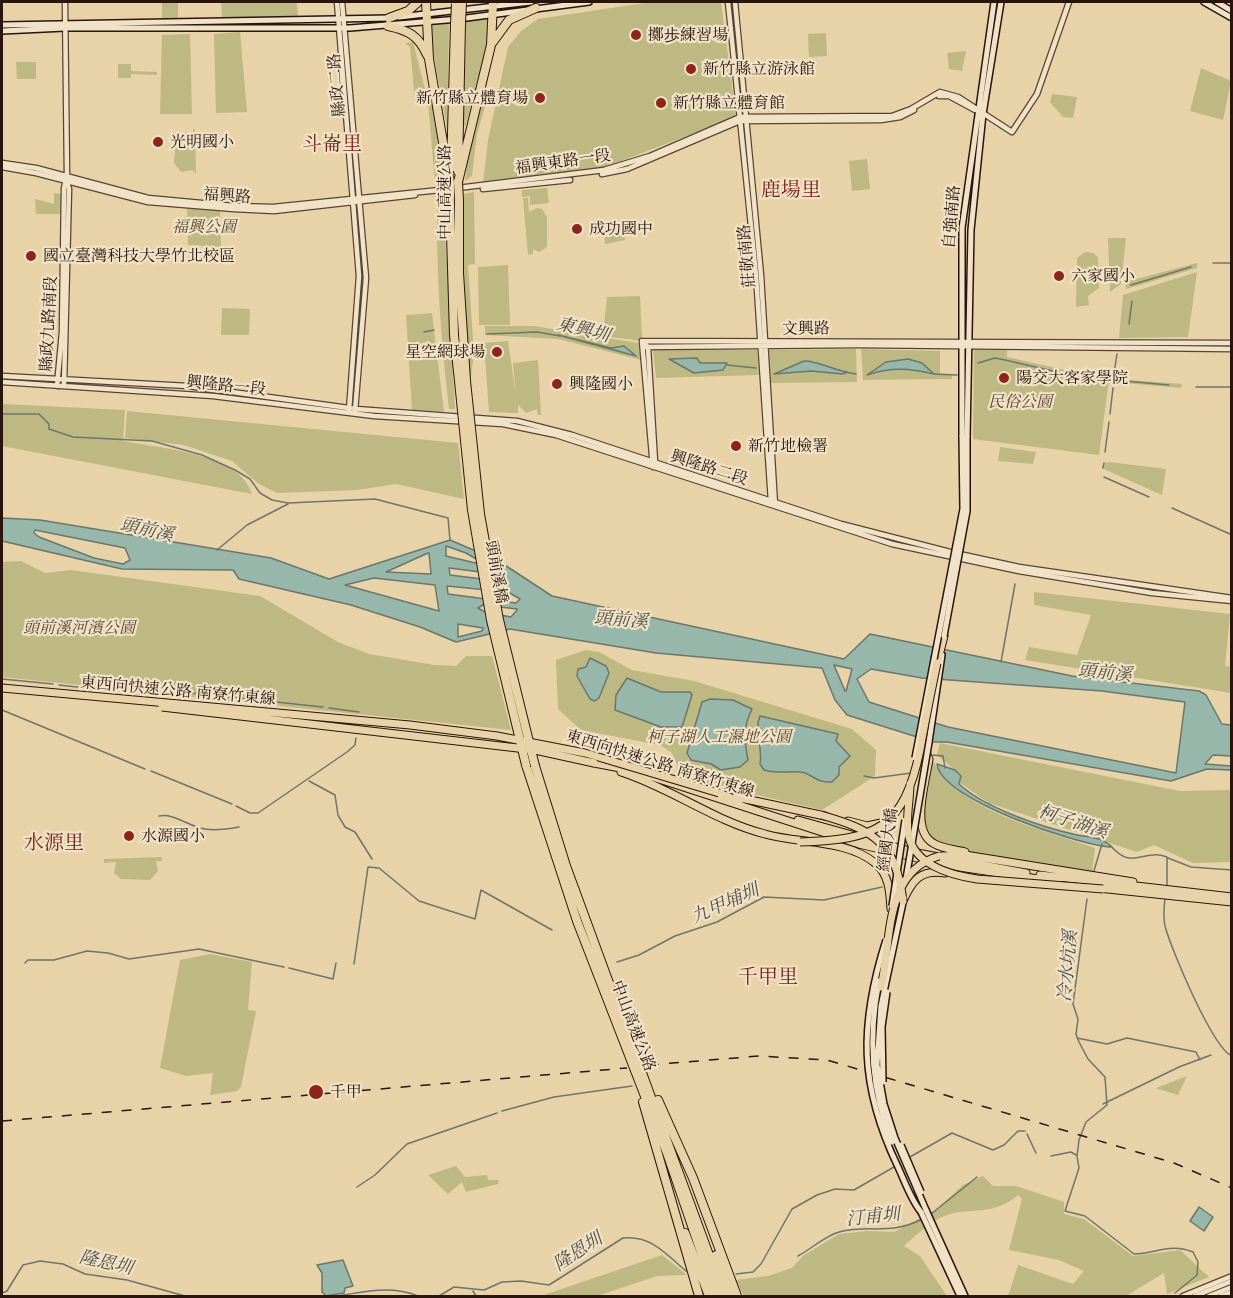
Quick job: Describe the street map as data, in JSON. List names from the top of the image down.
{
  "streets": {
    "highway": ["中山高速公路", "頭前溪橋", "東西向快速公路 南寮竹東線"],
    "main road": ["自強南路", "經國大橋"],
    "street": [
      "縣政二路",
      "福興東路一段",
      "福興路",
      "莊敬南路",
      "縣政九路南段",
      "文興路",
      "興隆路一段",
      "興隆路二段"
    ]
  },
  "crossings": [
    ["縣政二路", "福興路"],
    ["縣政二路", "興隆路一段"],
    ["福興東路一段", "中山高速公路"],
    ["福興東路一段", "福興路"],
    ["福興東路一段", "自強南路"],
    ["福興東路一段", "莊敬南路"],
    ["中山高速公路", "福興路"],
    ["中山高速公路", "頭前溪橋"],
    ["福興路", "縣政九路南段"],
    ["自強南路", "文興路"],
    ["自強南路", "經國大橋"],
    ["莊敬南路", "文興路"],
    ["莊敬南路", "興隆路二段"],
    ["縣政九路南段", "興隆路一段"],
    ["興隆路一段", "興隆路二段"]
  ],
  "districts": [
    "斗崙里",
    "鹿場里",
    "水源里",
    "千甲里"
  ],
  "water": [
    "東興圳",
    "頭前溪",
    "柯子湖溪",
    "九甲埔圳",
    "冷水坑溪",
    "汀甫圳",
    "隆恩圳"
  ],
  "parks": [
    "福興公園",
    "民俗公園",
    "頭前溪河濱公園",
    "柯子湖人工濕地公園"
  ],
  "places": [
    "擲歩練習場",
    "新竹縣立游泳館",
    "新竹縣立體育場",
    "新竹縣立體育館",
    "光明國小",
    "成功國中",
    "國立臺灣科技大學竹北校區",
    "六家國小",
    "星空網球場",
    "陽交大客家學院",
    "興隆國小",
    "新竹地檢署",
    "水源國小",
    "千甲"
  ]
}
